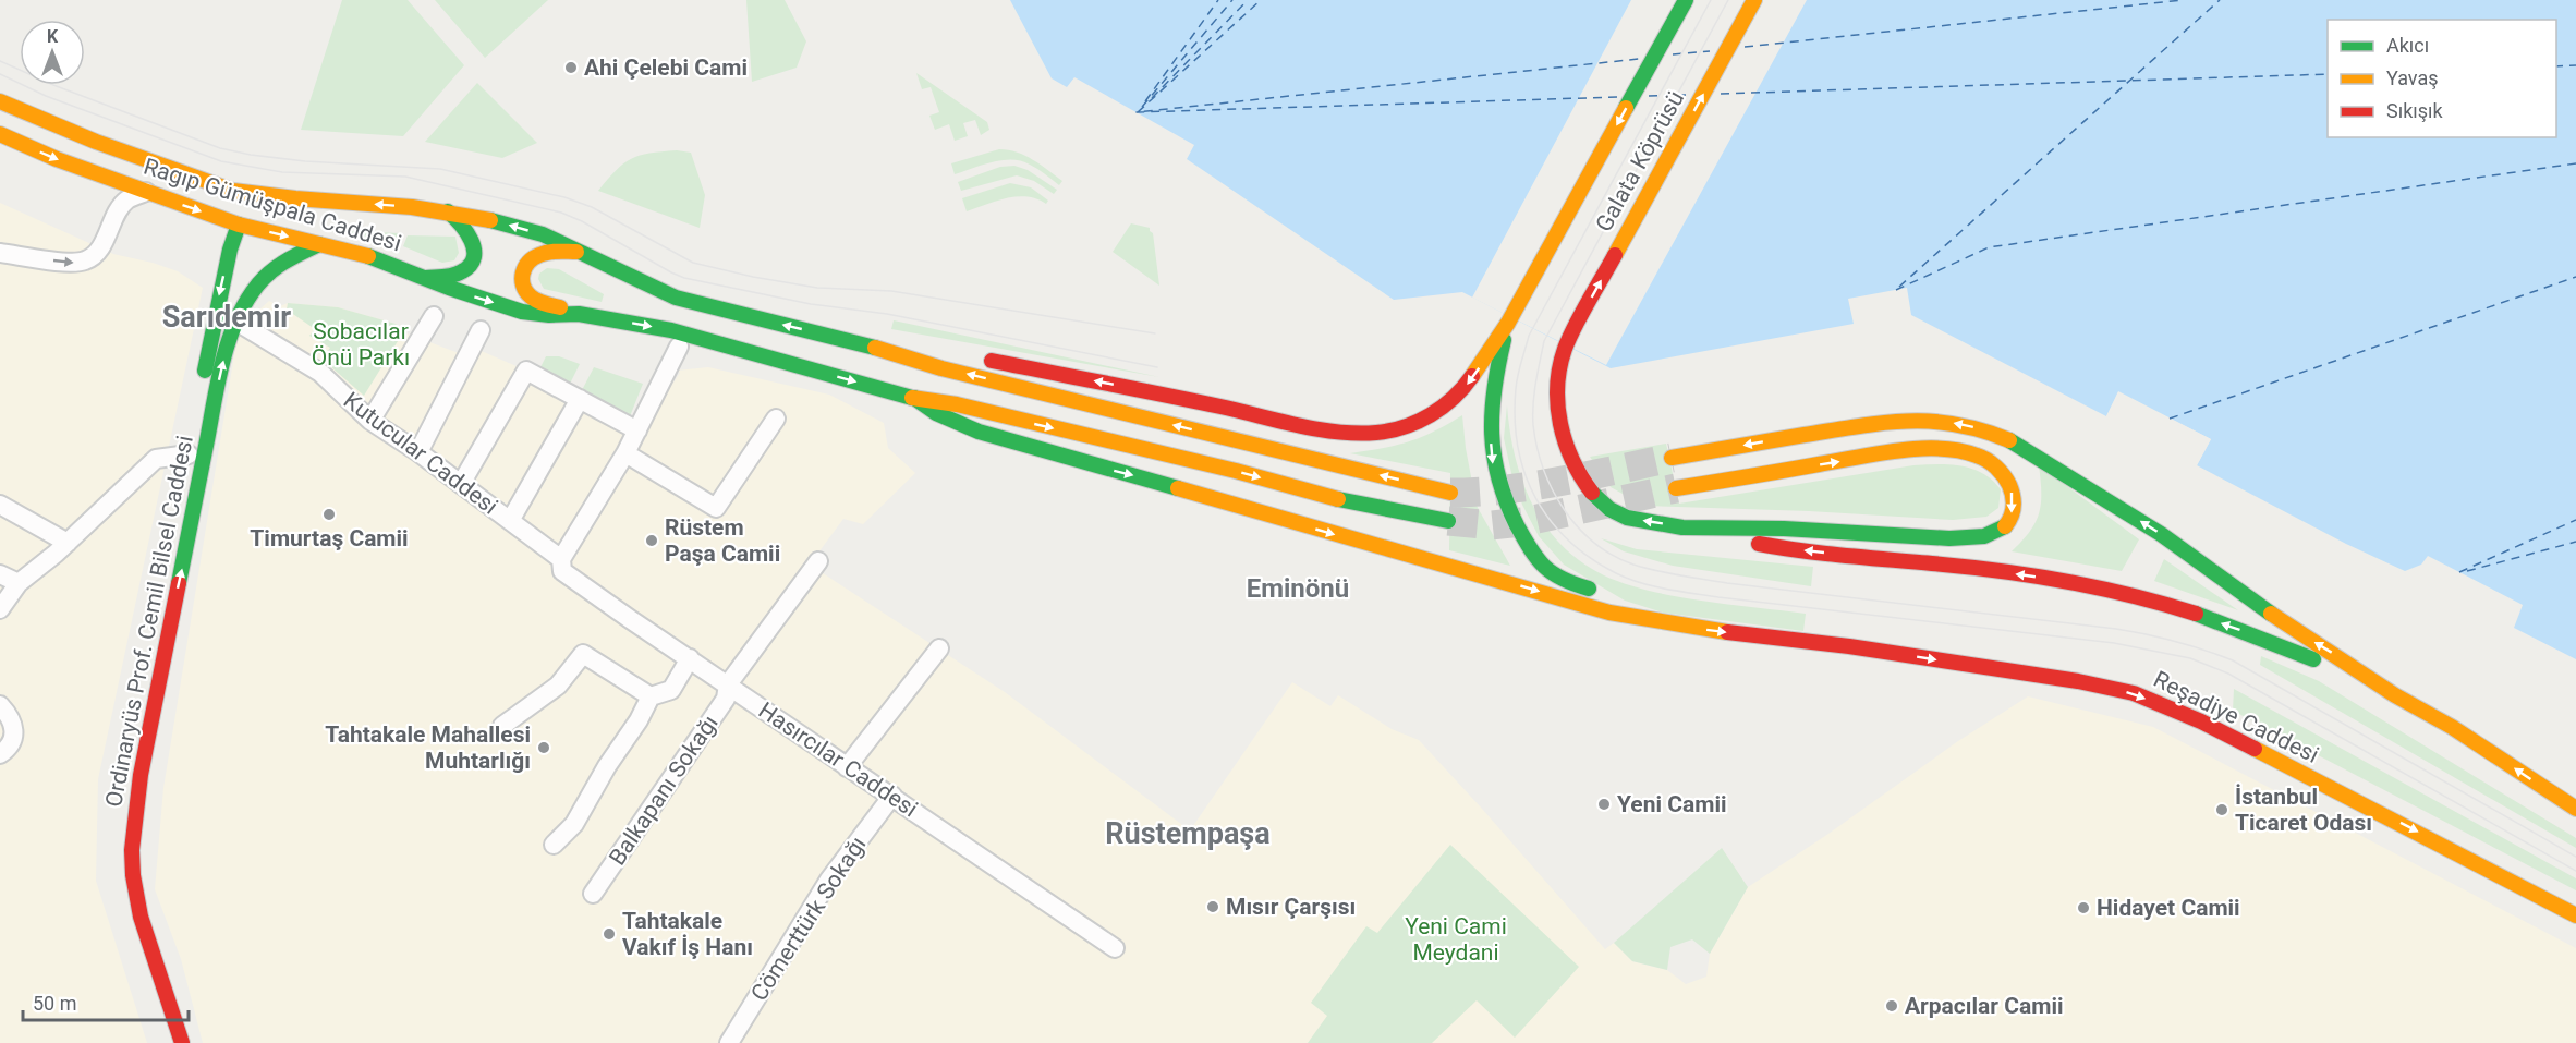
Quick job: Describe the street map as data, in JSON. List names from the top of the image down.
{
  "streets": {
    "main road": [
      "Galata Köprüsü",
      "Ragıp Gümüşpala Caddesi",
      "Ordinaryüs Prof. Cemil Bilsel Caddesi",
      "Reşadiye Caddesi"
    ],
    "street": [
      "Kutucular Caddesi",
      "Hasırcılar Caddesi",
      "Balkapanı Sokağı",
      "Cömerttürk Sokağı"
    ]
  },
  "crossings": [
    ["Ragıp Gümüşpala Caddesi", "Ordinaryüs Prof. Cemil Bilsel Caddesi"],
    ["Ragıp Gümüşpala Caddesi", "Reşadiye Caddesi"],
    ["Kutucular Caddesi", "Ordinaryüs Prof. Cemil Bilsel Caddesi"],
    ["Kutucular Caddesi", "Hasırcılar Caddesi"],
    ["Hasırcılar Caddesi", "Balkapanı Sokağı"],
    ["Hasırcılar Caddesi", "Cömerttürk Sokağı"]
  ],
  "districts": ["Sarıdemir", "Eminönü", "Rüstempaşa"],
  "parks": ["Sobacılar Önü Parkı", "Yeni Cami Meydani"],
  "places": [
    "Ahi Çelebi Cami",
    "Timurtaş Camii",
    "Rüstem Paşa Camii",
    "Tahtakale Mahallesi Muhtarlığı",
    "Yeni Camii",
    "İstanbul Ticaret Odası",
    "Mısır Çarşısı",
    "Hidayet Camii",
    "Tahtakale Vakıf İş Hanı",
    "Arpacılar Camii"
  ],
  "legend": ["Akıcı", "Yavaş", "Sıkışık"],
  "scale_bar": "50 m",
  "north": "top"
}
